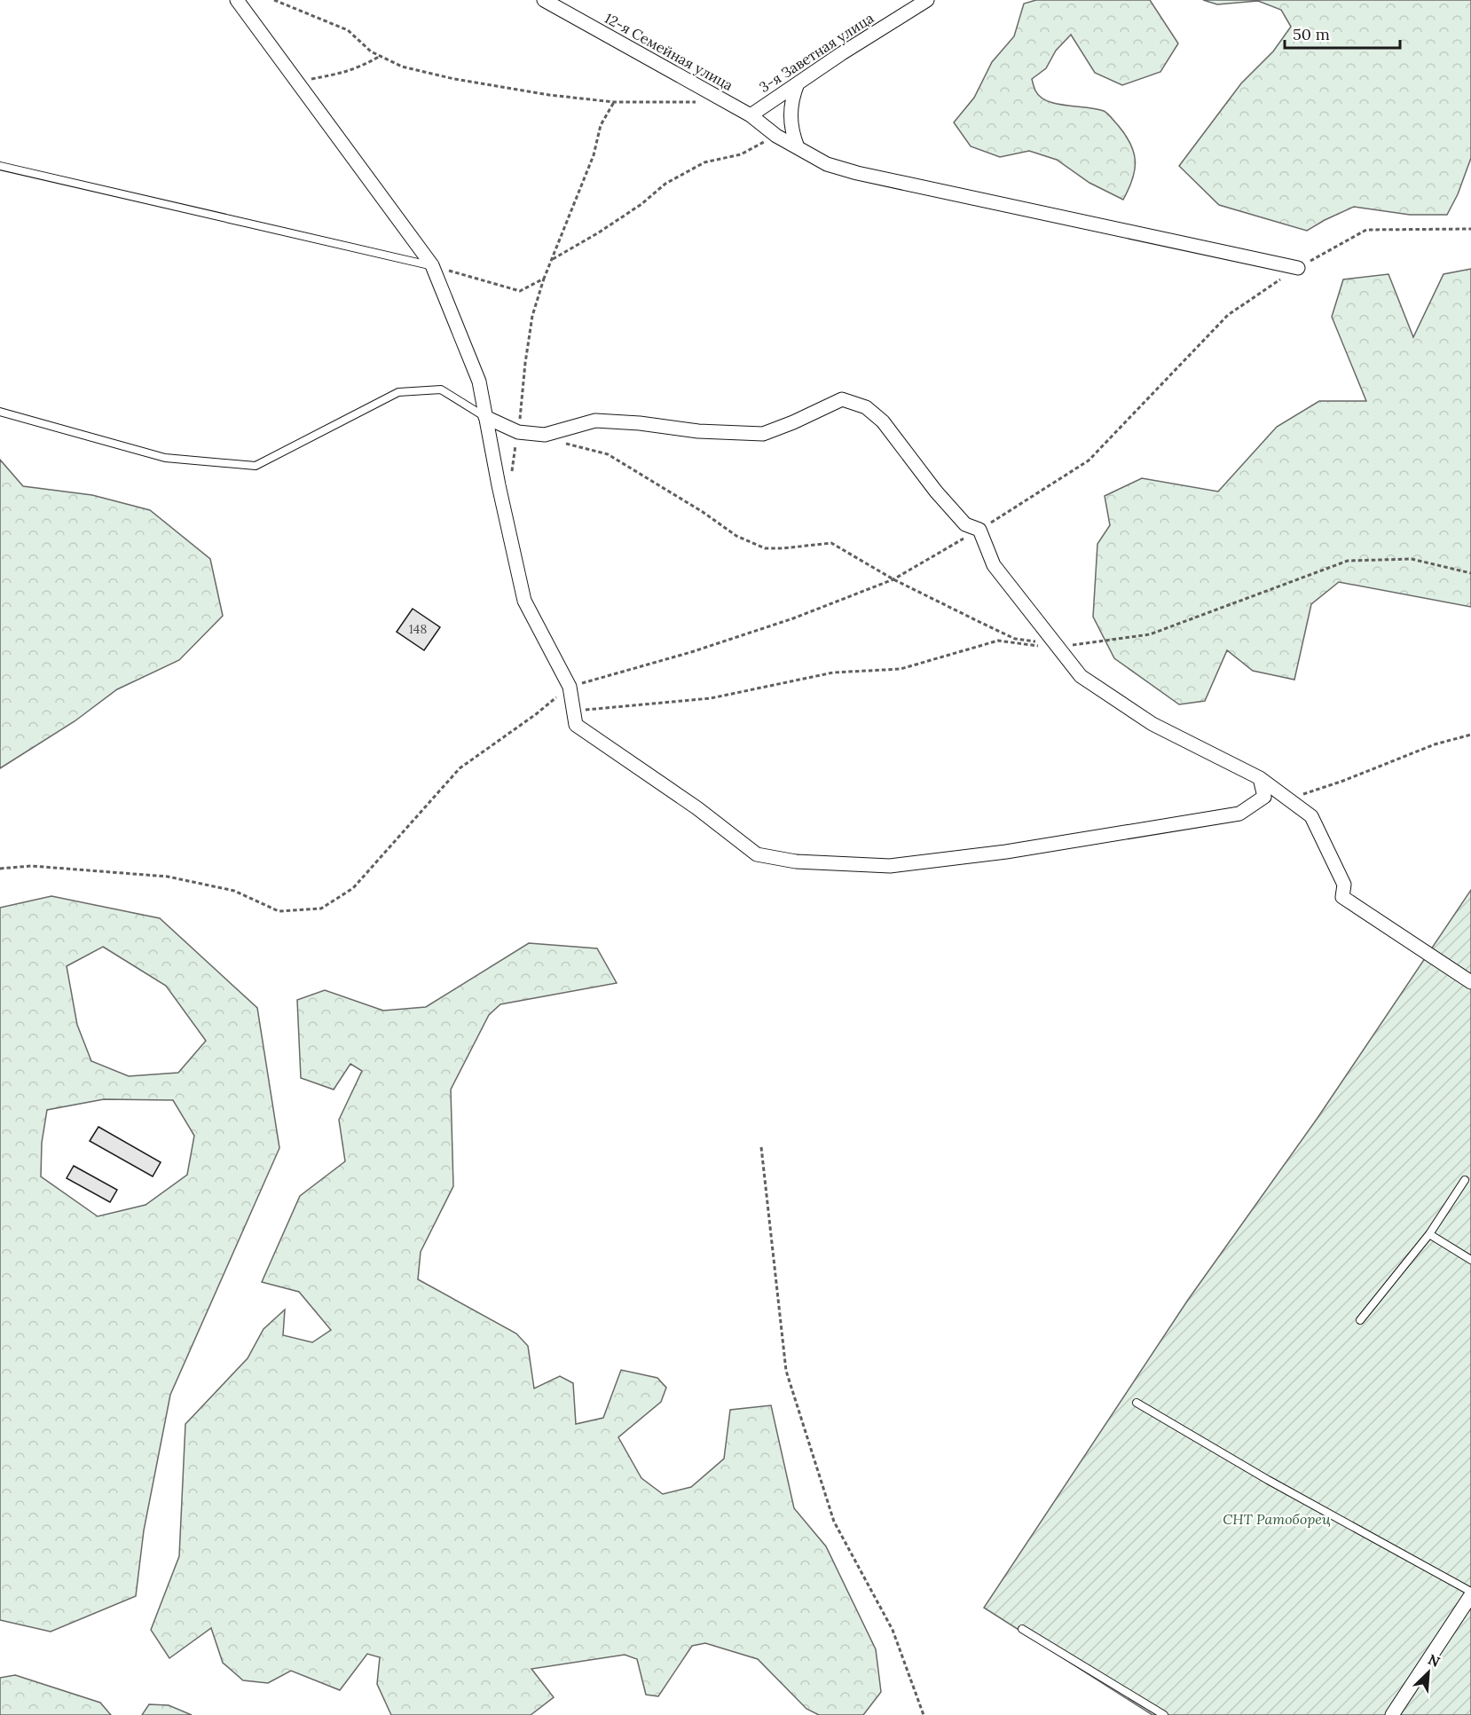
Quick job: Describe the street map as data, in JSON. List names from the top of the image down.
{
  "streets": {
    "street": ["12-я Семейная улица", "3-я Заветная улица"]
  },
  "crossings": [
    ["12-я Семейная улица", "3-я Заветная улица"]
  ],
  "parks": ["СНТ Ратоборец"],
  "house_numbers": ["148"],
  "scale_bar": "50 m",
  "north": "top right"
}
